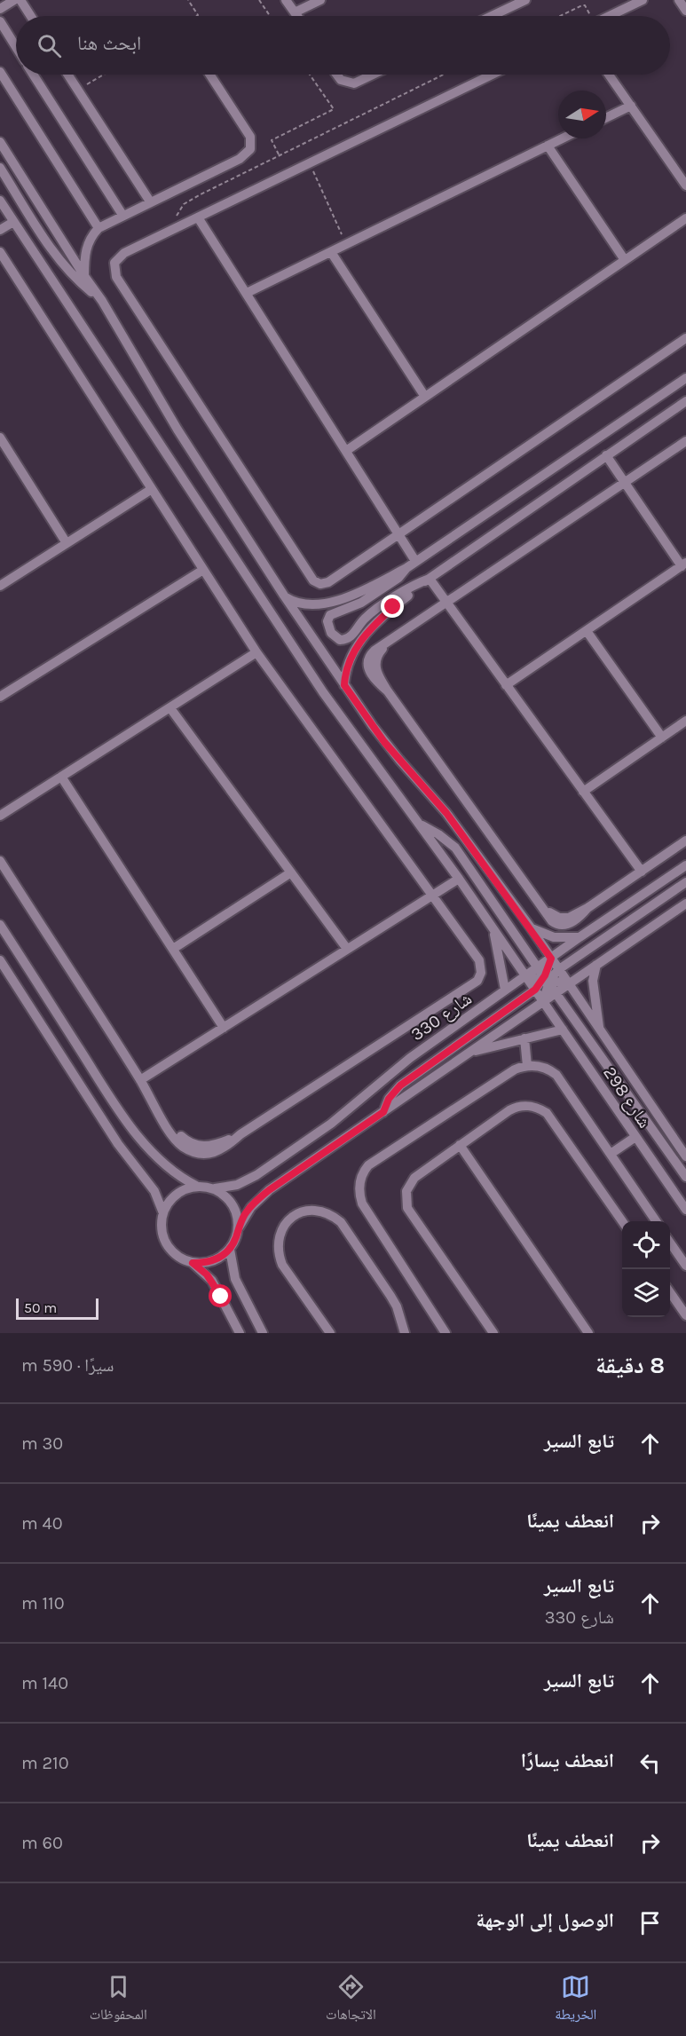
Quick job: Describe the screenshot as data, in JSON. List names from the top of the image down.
{
  "streets": {
    "street": ["شارع 330", "شارع 298"]
  },
  "crossings": [
    ["شارع 330", "شارع 298"]
  ],
  "scale_bar": "50 m",
  "north": "right",
  "page": {
    "search": "ابحث هنا",
    "scale": "50 m",
    "heading": ["8 دقيقة", "سيرًا · 590 m"],
    "list": [
      ["تابع السير", "30 m"],
      ["انعطف يمينًا", "40 m"],
      ["تابع السير", "شارع 330", "110 m"],
      ["تابع السير", "140 m"],
      ["انعطف يسارًا", "210 m"],
      ["انعطف يمينًا", "60 m"],
      "الوصول إلى الوجهة"
    ],
    "nav": ["الخريطة", "الاتجاهات", "المحفوظات"]
  }
}
